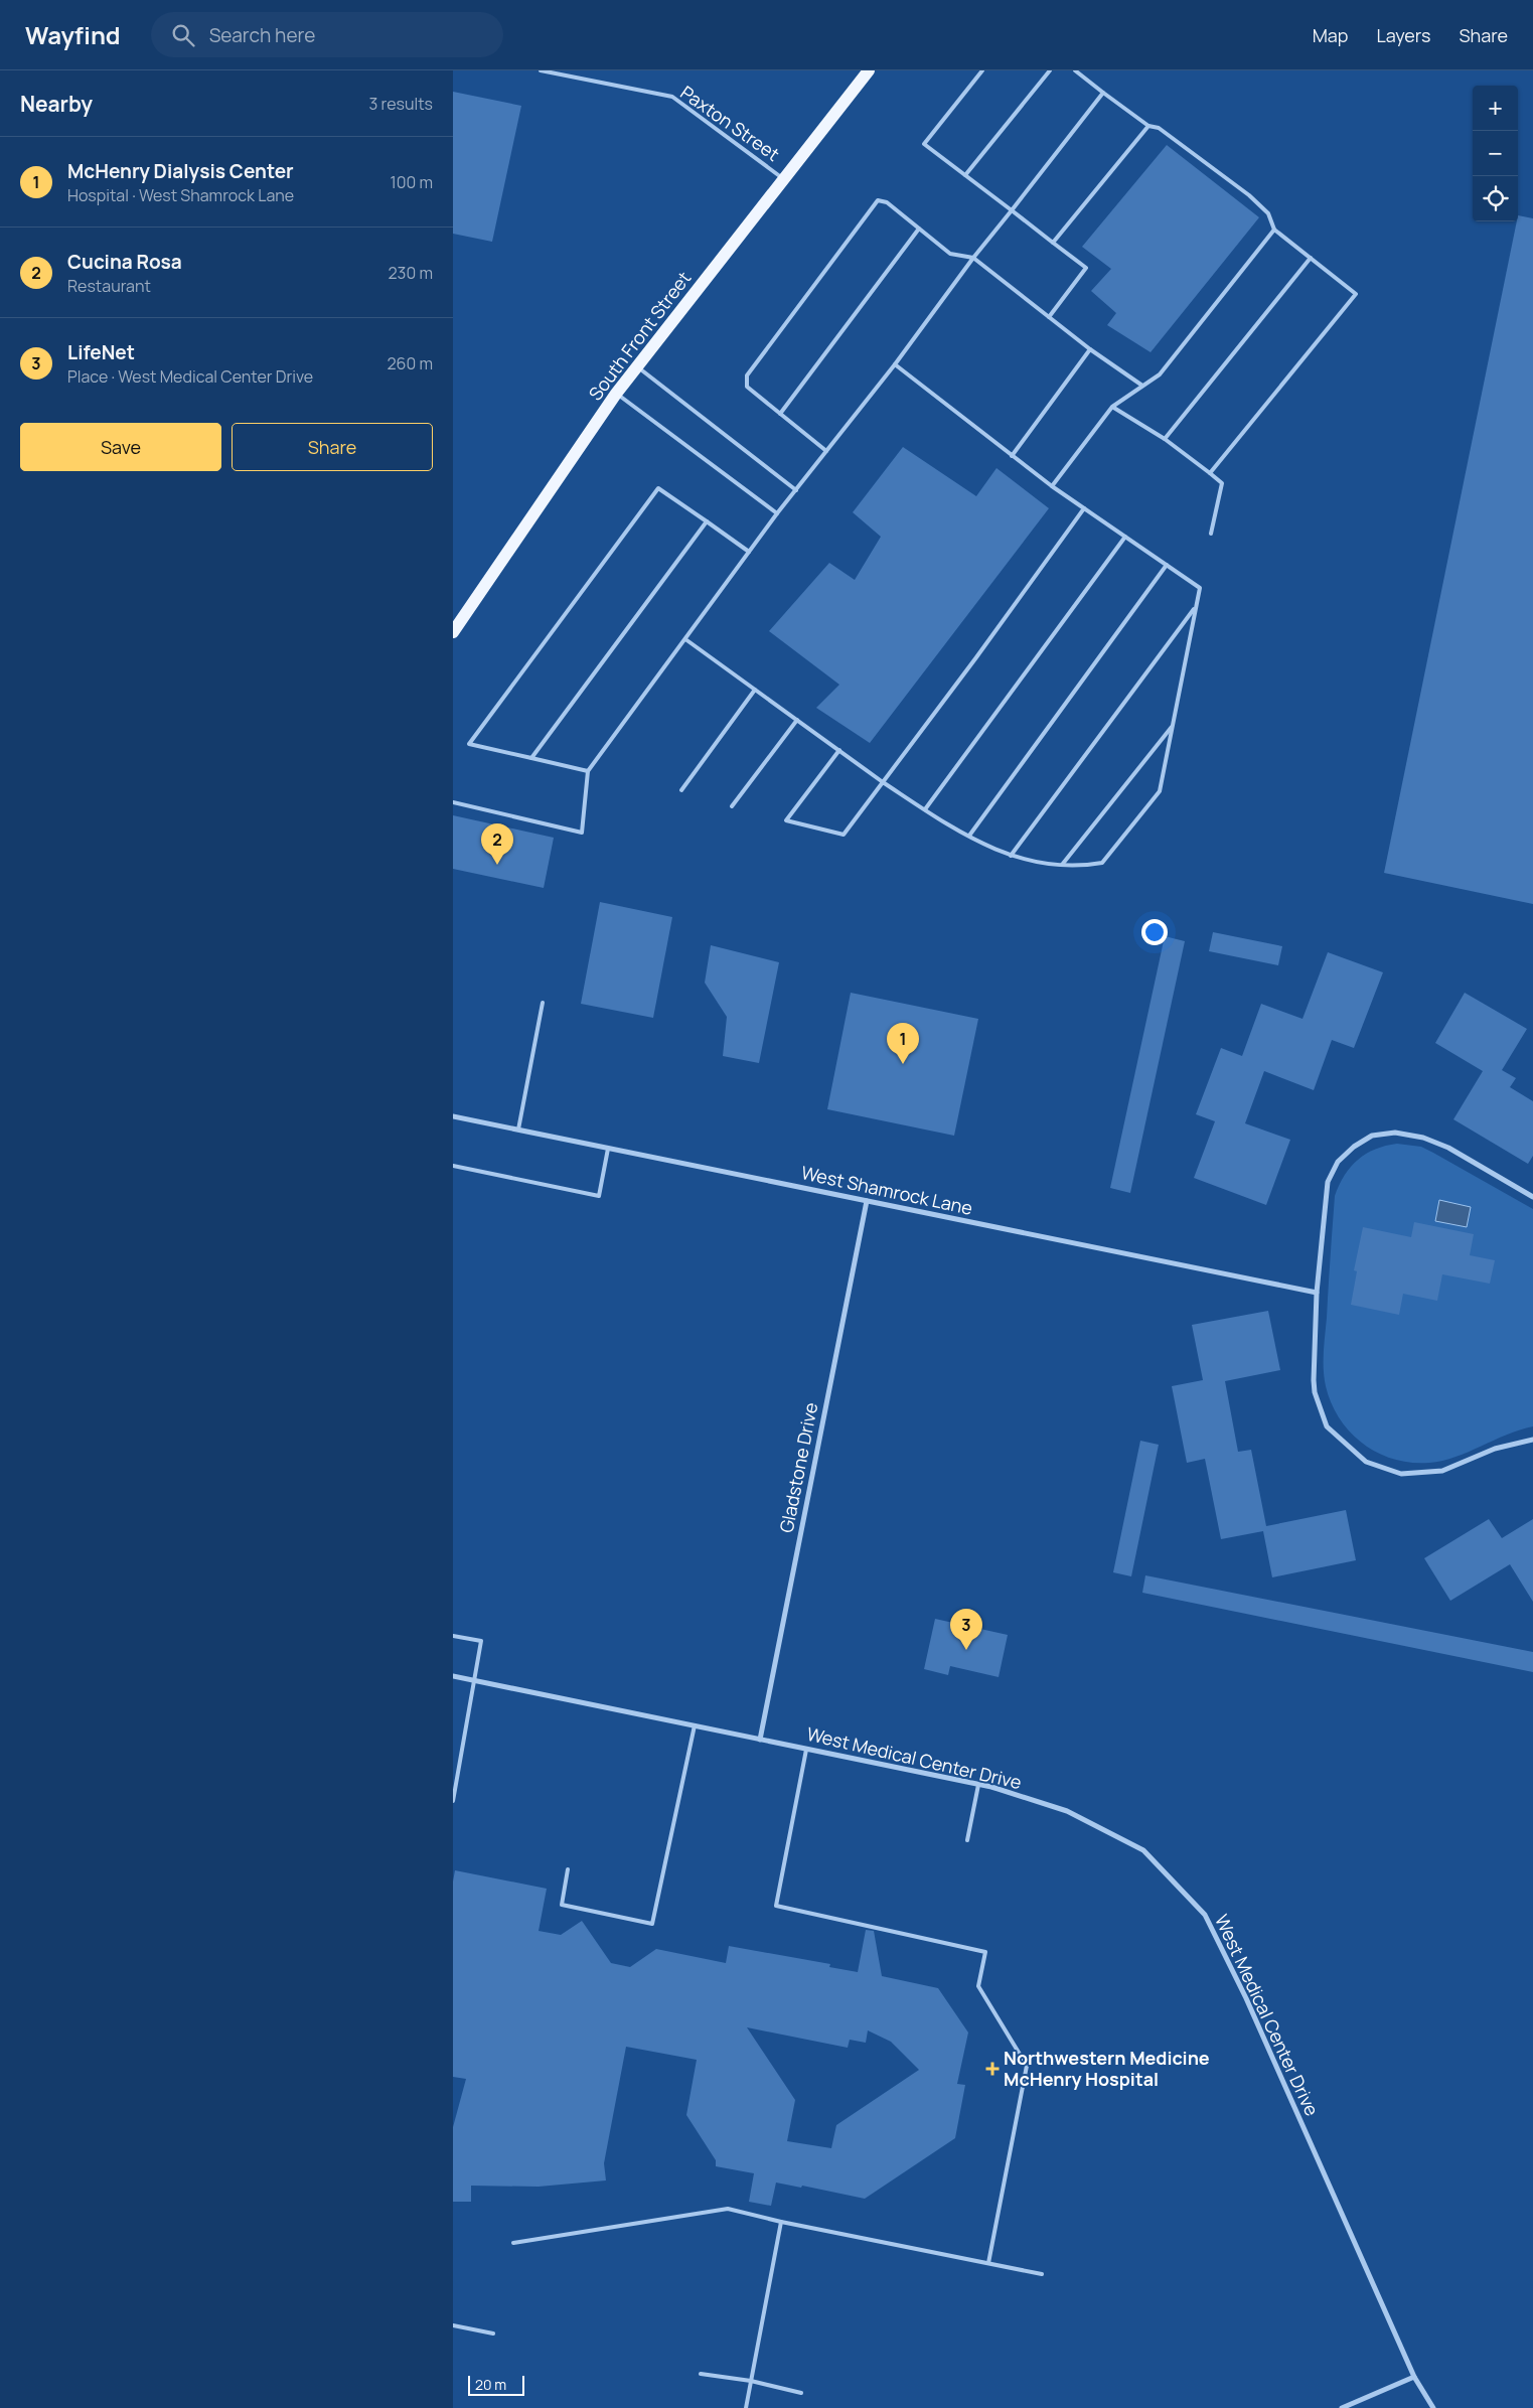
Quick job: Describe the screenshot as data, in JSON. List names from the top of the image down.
{
  "streets": {
    "main road": ["South Front Street"],
    "street": ["West Shamrock Lane", "Gladstone Drive", "West Medical Center Drive"],
    "lane": ["Paxton Street"]
  },
  "crossings": [
    ["Paxton Street", "South Front Street"],
    ["West Shamrock Lane", "Gladstone Drive"],
    ["Gladstone Drive", "West Medical Center Drive"]
  ],
  "places": {
    "health": ["Northwestern Medicine McHenry Hospital"]
  },
  "scale_bar": "20 m",
  "page": {
    "header": "Wayfind",
    "search": "Search here",
    "nav": ["Map", "Layers", "Share"],
    "heading": ["Nearby", "3 results"],
    "map_buttons": ["+", "−"],
    "list": [
      {
        "mark": "1",
        "name": "McHenry Dialysis Center",
        "note": "Hospital · West Shamrock Lane",
        "value": "100 m"
      },
      {
        "mark": "2",
        "name": "Cucina Rosa",
        "note": "Restaurant",
        "value": "230 m"
      },
      {
        "mark": "3",
        "name": "LifeNet",
        "note": "Place · West Medical Center Drive",
        "value": "260 m"
      }
    ],
    "buttons": ["Save", "Share"],
    "pins": ["2", "1", "3"],
    "scale": "20 m"
  }
}
